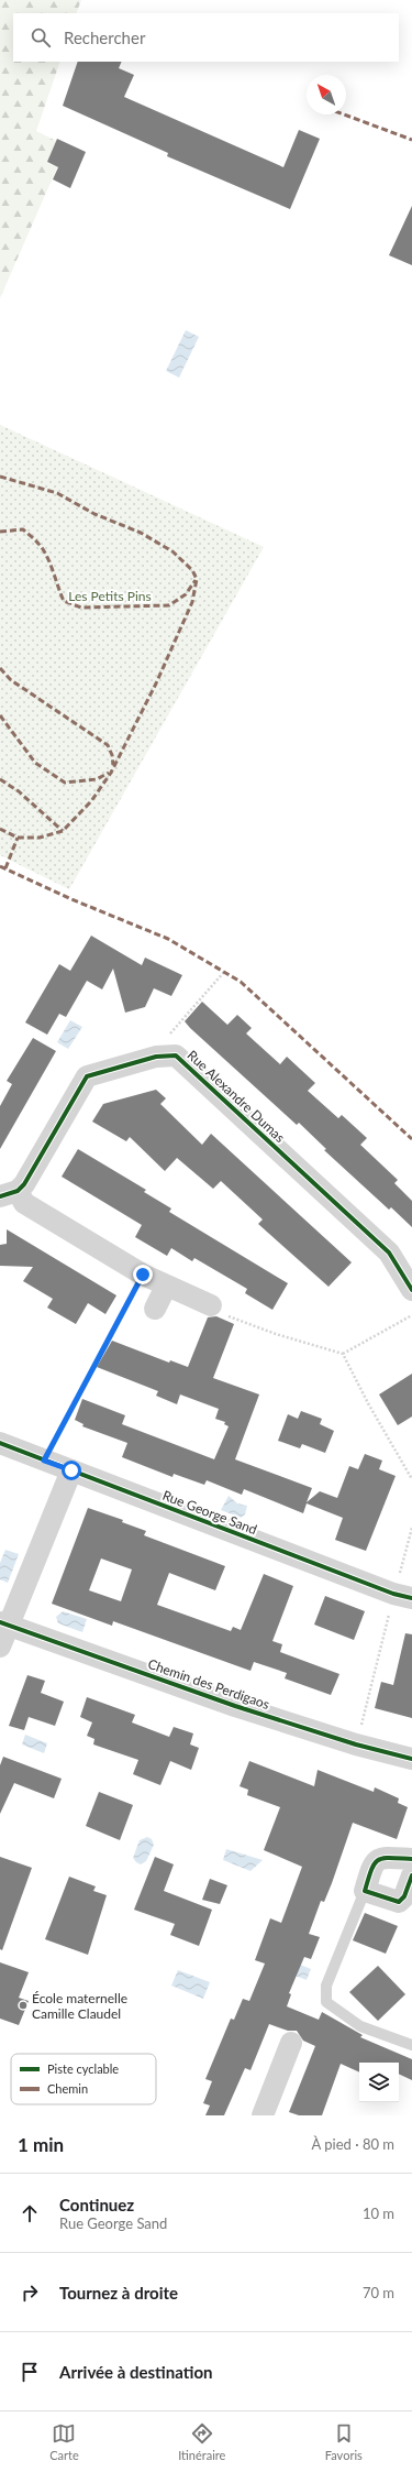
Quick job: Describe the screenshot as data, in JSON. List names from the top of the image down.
{
  "streets": {
    "street": ["Rue Alexandre Dumas", "Rue George Sand", "Chemin des Perdigaos"]
  },
  "parks": ["Les Petits Pins"],
  "places": ["École maternelle Camille Claudel"],
  "legend": ["Piste cyclable", "Chemin"],
  "north": "top left",
  "page": {
    "search": "Rechercher",
    "heading": ["1 min", "À pied · 80 m"],
    "list": [
      ["Continuez", "Rue George Sand", "10 m"],
      ["Tournez à droite", "70 m"],
      "Arrivée à destination"
    ],
    "nav": ["Carte", "Itinéraire", "Favoris"]
  }
}
